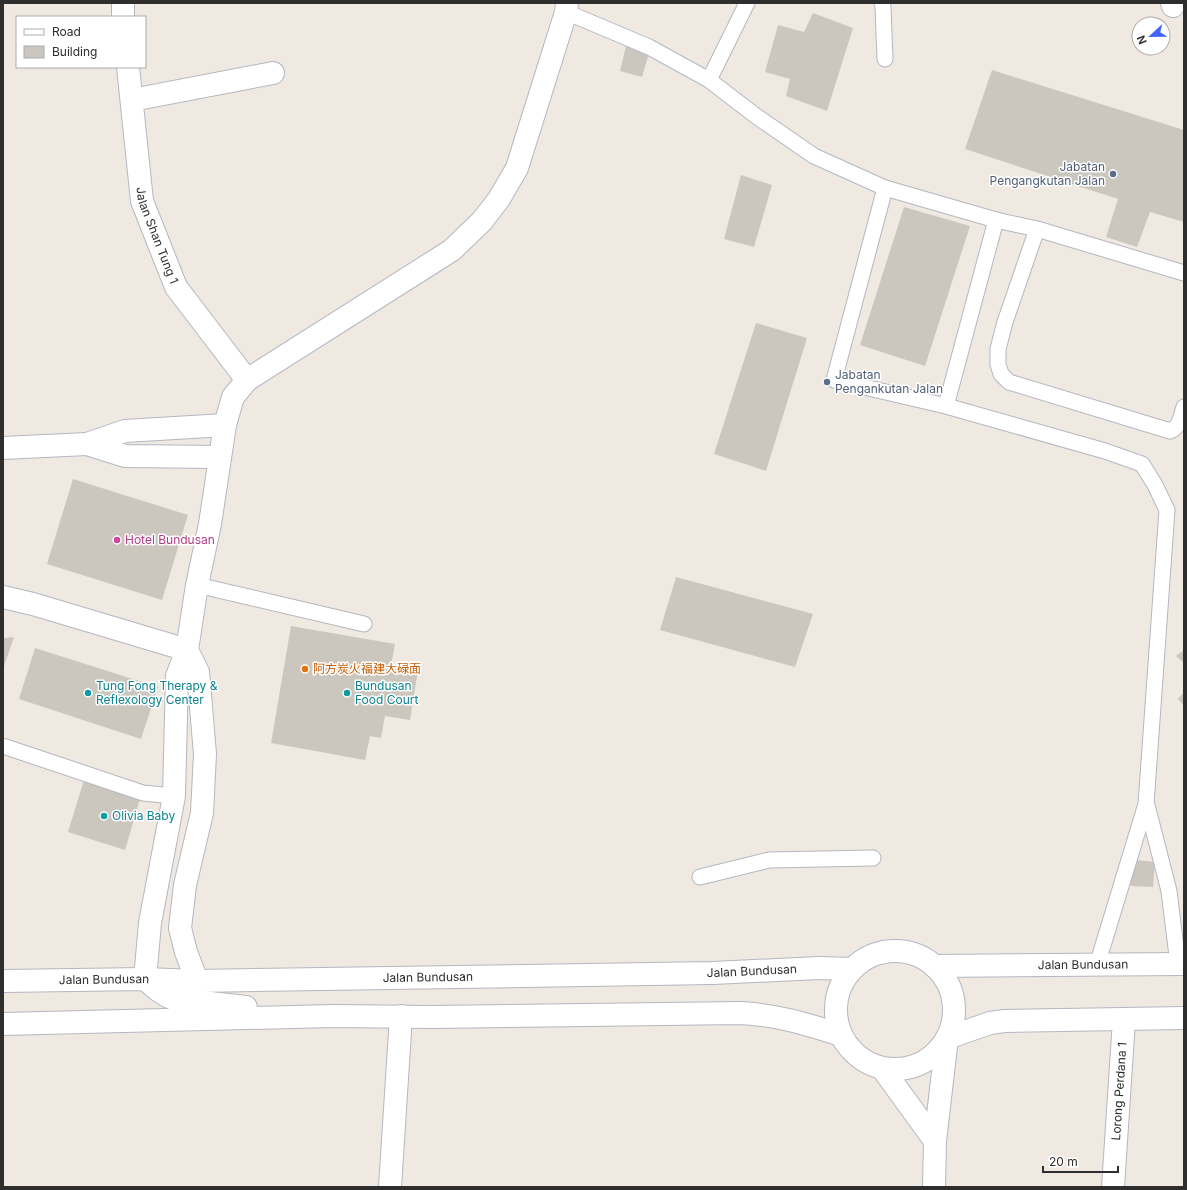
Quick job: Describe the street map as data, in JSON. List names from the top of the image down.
{
  "streets": {
    "street": ["Jalan Shan Tung 1", "Jalan Bundusan", "Lorong Perdana 1"]
  },
  "places": [
    "Jabatan Pengangkutan Jalan",
    "Jabatan Pengankutan Jalan",
    "Hotel Bundusan",
    "阿方炭火福建大碌面",
    "Tung Fong Therapy & Reflexology Center",
    "Bundusan Food Court",
    "Olivia Baby"
  ],
  "legend": ["Road", "Building"],
  "scale_bar": "20 m",
  "north": "left"
}
